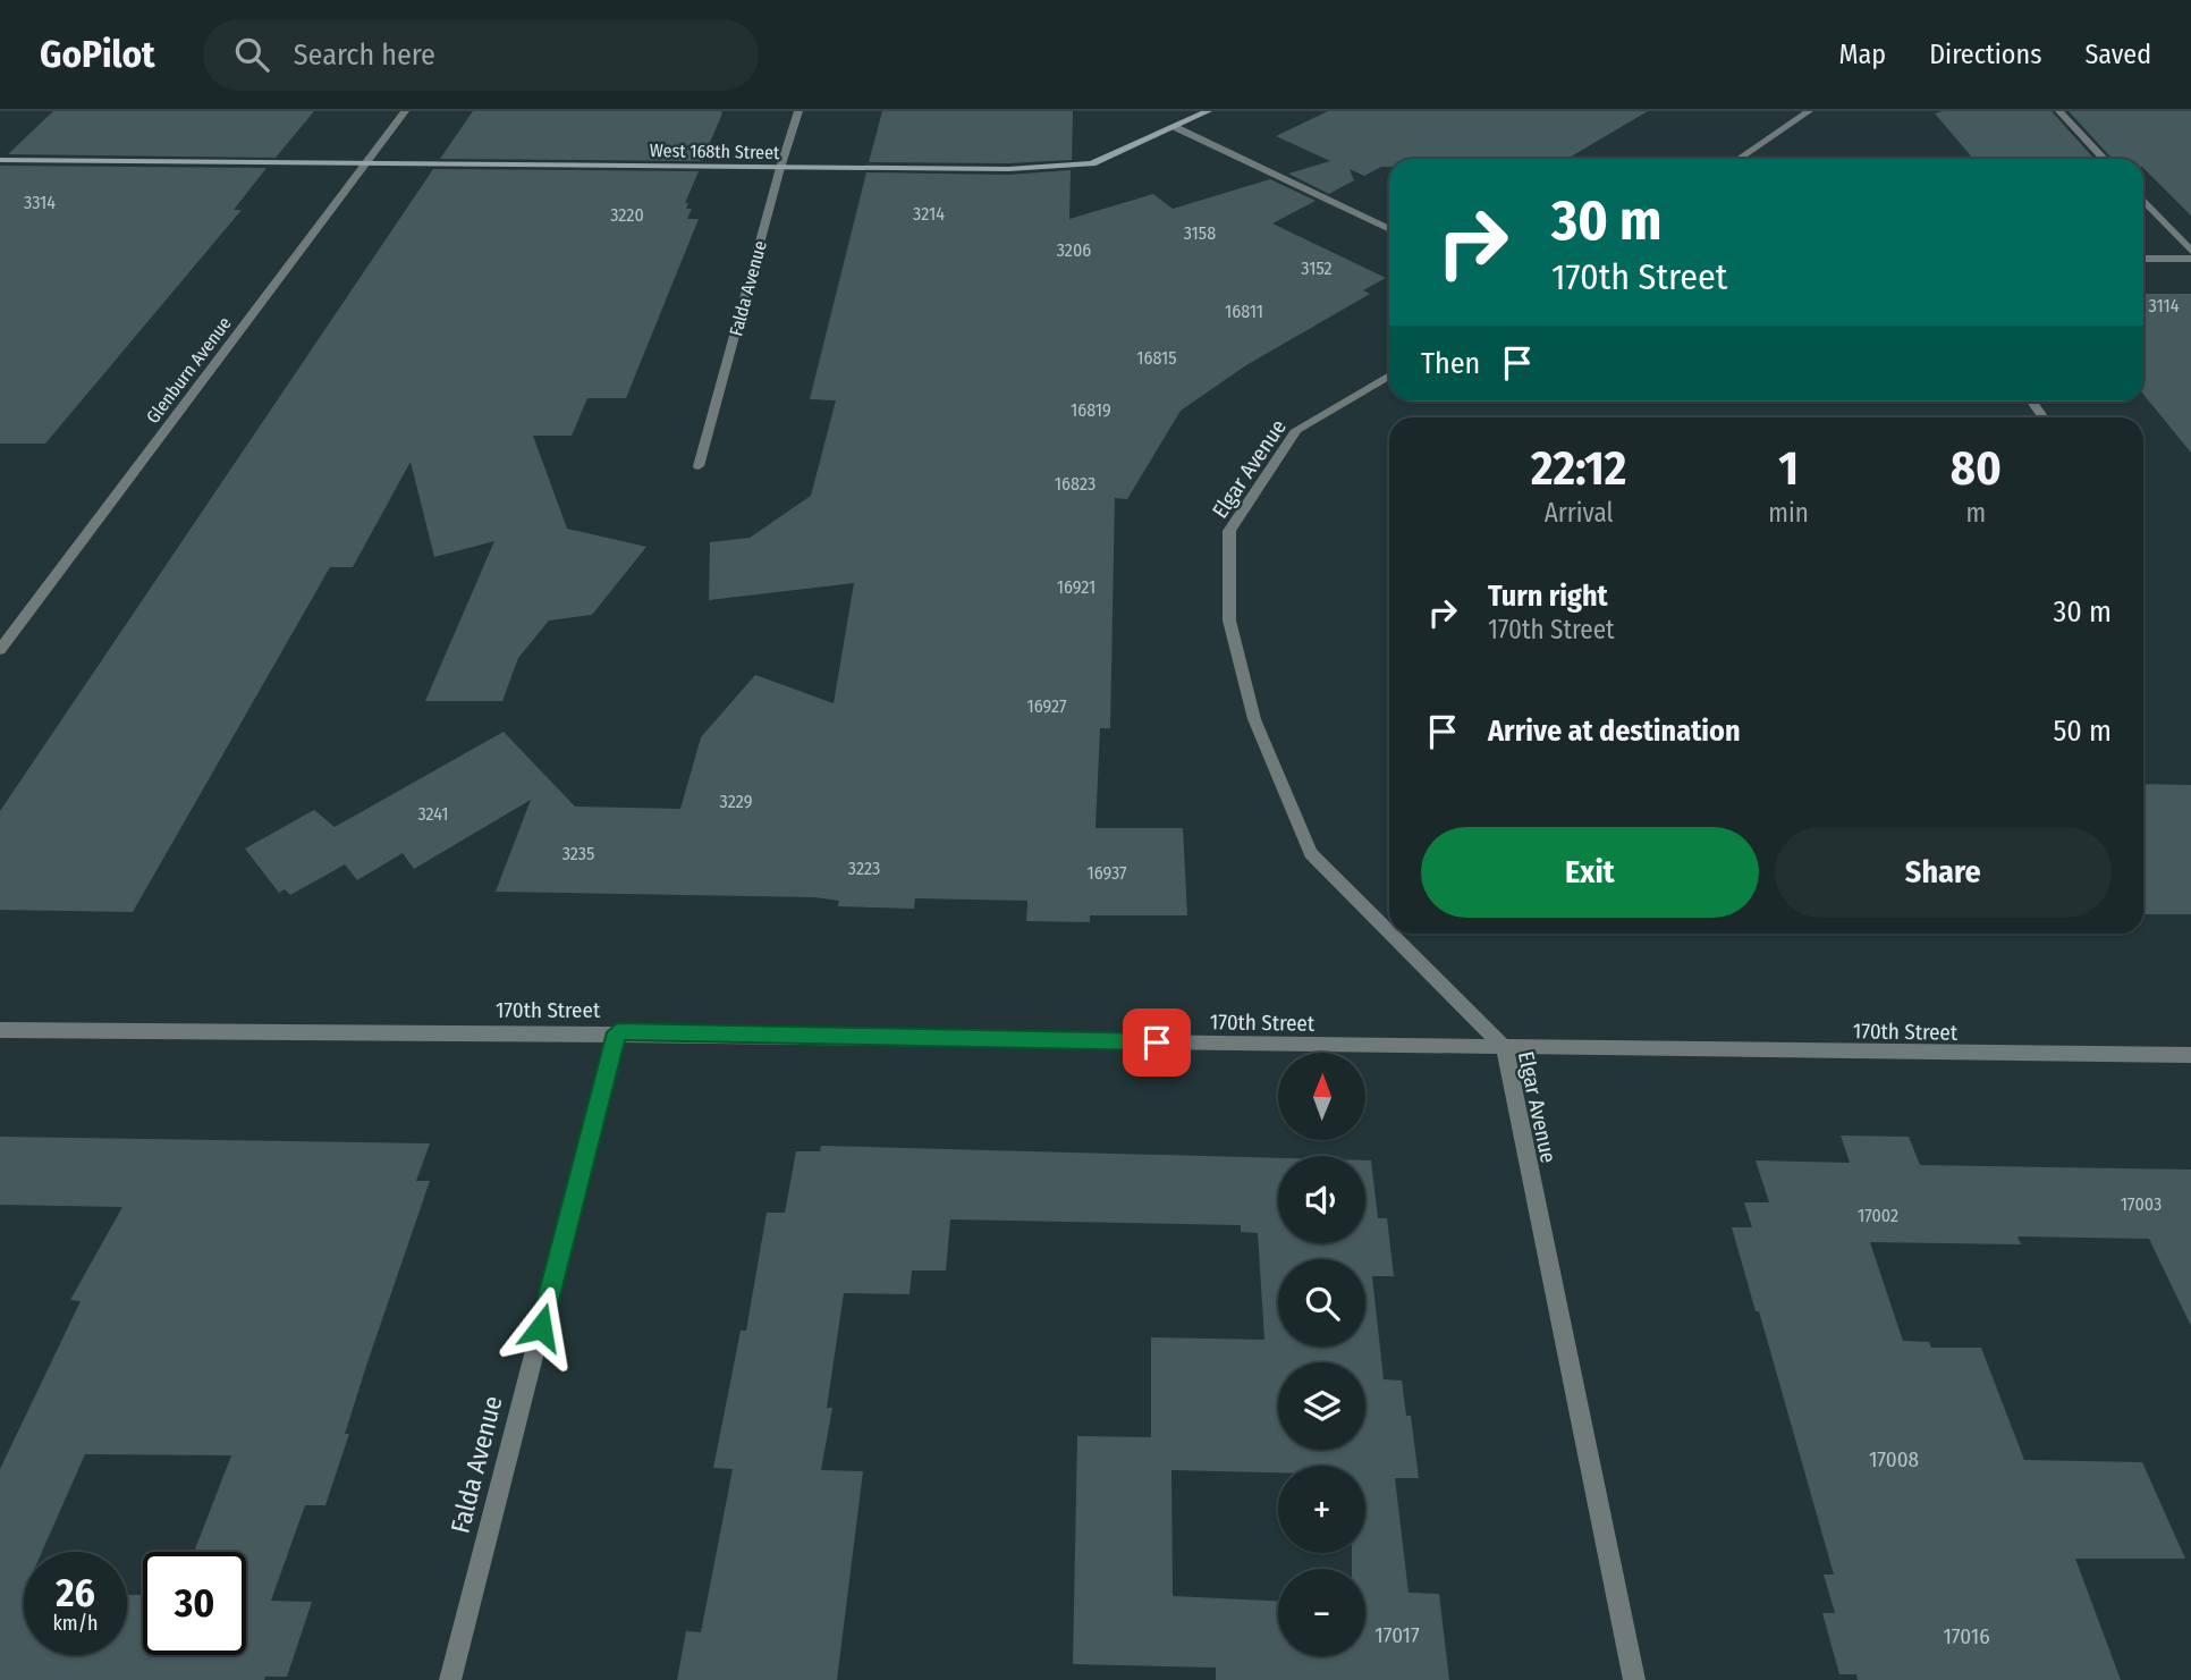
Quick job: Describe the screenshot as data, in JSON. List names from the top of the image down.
{
  "streets": {
    "street": [
      "West 168th Street",
      "Falda Avenue",
      "Glenburn Avenue",
      "Elgar Avenue",
      "170th Street"
    ]
  },
  "crossings": [
    ["West 168th Street", "Falda Avenue"],
    ["West 168th Street", "Glenburn Avenue"],
    ["Falda Avenue", "170th Street"],
    ["Elgar Avenue", "170th Street"]
  ],
  "house_numbers": [
    "3314",
    "3214",
    "3220",
    "3158",
    "3206",
    "3152",
    "3114",
    "16811",
    "16815",
    "16819",
    "16823",
    "16921",
    "16927",
    "3229",
    "3241",
    "3235",
    "3223",
    "16937",
    "17003",
    "17002",
    "17008",
    "17017",
    "17016"
  ],
  "north": "top",
  "page": {
    "header": "GoPilot",
    "search": "Search here",
    "nav": ["Map", "Directions", "Saved"],
    "turn": ["30 m", "170th Street"],
    "then": "Then",
    "eta": [
      "22:12",
      "Arrival",
      "1",
      "min",
      "80",
      "m"
    ],
    "list": [
      {
        "name": "Turn right",
        "note": "170th Street",
        "value": "30 m"
      },
      {
        "name": "Arrive at destination",
        "value": "50 m"
      }
    ],
    "buttons": ["Exit", "Share"],
    "map_buttons": ["+", "−"],
    "speed": "26 km/h",
    "limit": "30"
  }
}
